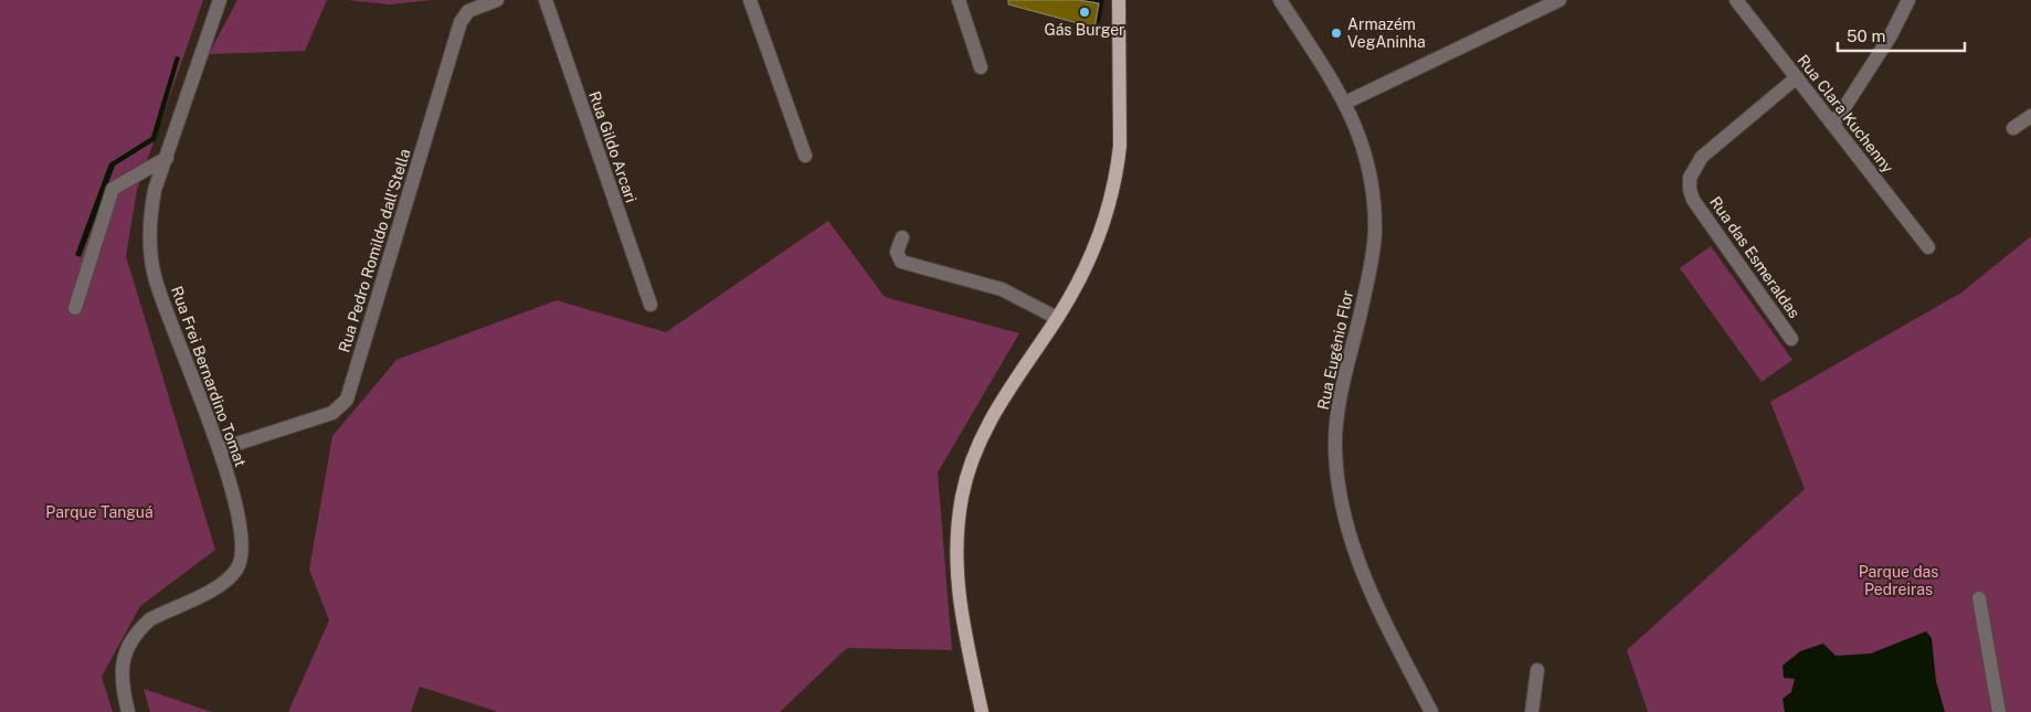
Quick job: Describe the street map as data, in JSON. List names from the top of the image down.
{
  "streets": {
    "street": [
      "Rua Clara Kuchenny",
      "Rua Gildo Arcari",
      "Rua Pedro Romildo dall'Stella",
      "Rua das Esmeraldas",
      "Rua Eugênio Flor",
      "Rua Frei Bernardino Tomat"
    ]
  },
  "crossings": [
    ["Rua Clara Kuchenny", "Rua das Esmeraldas"],
    ["Rua Pedro Romildo dall'Stella", "Rua Frei Bernardino Tomat"]
  ],
  "parks": ["Parque Tanguá", "Parque das Pedreiras"],
  "places": ["Gás Burger", "Armazém VegAninha"],
  "scale_bar": "50 m"
}
